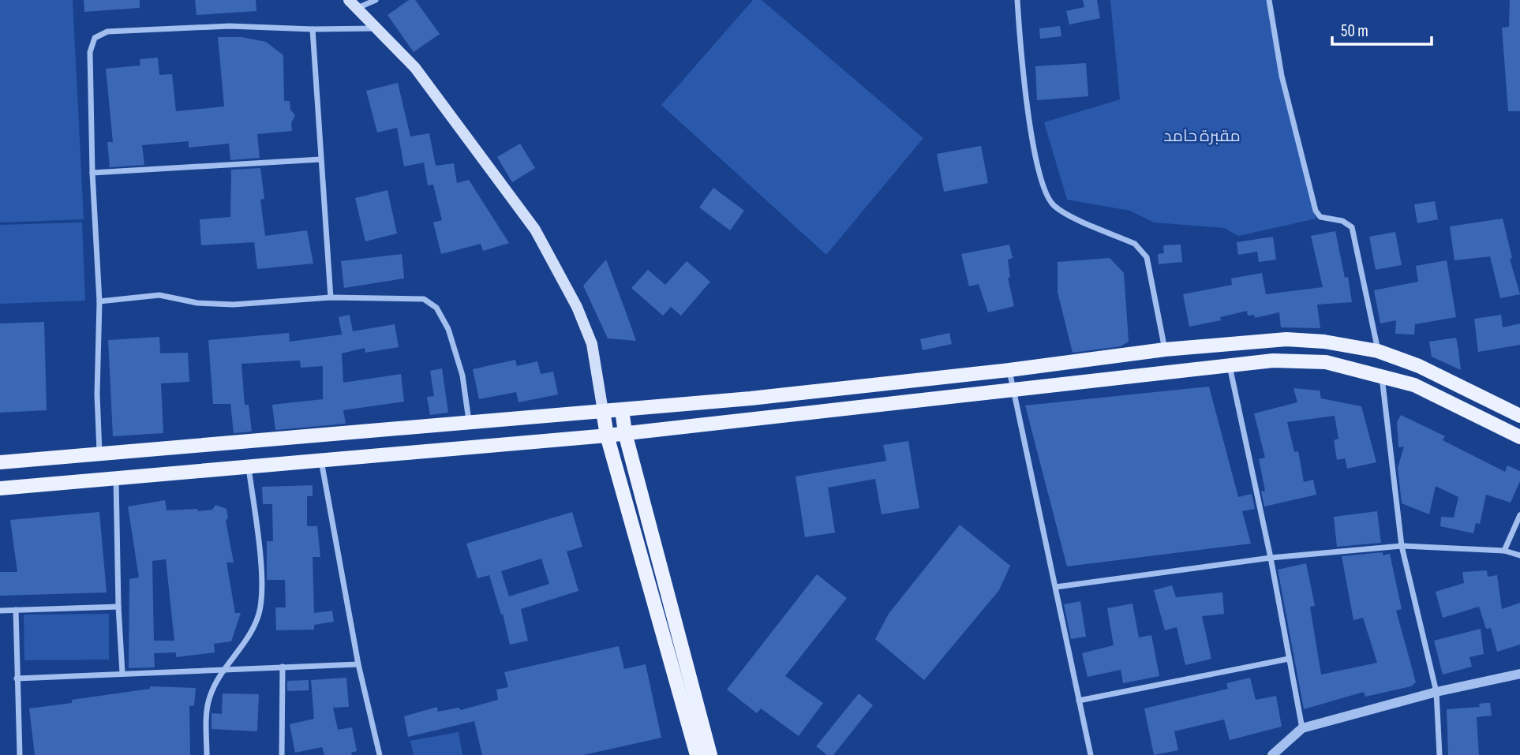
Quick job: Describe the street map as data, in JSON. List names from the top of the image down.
{
  "parks": ["مقبرة حامد"],
  "scale_bar": "50 m"
}
